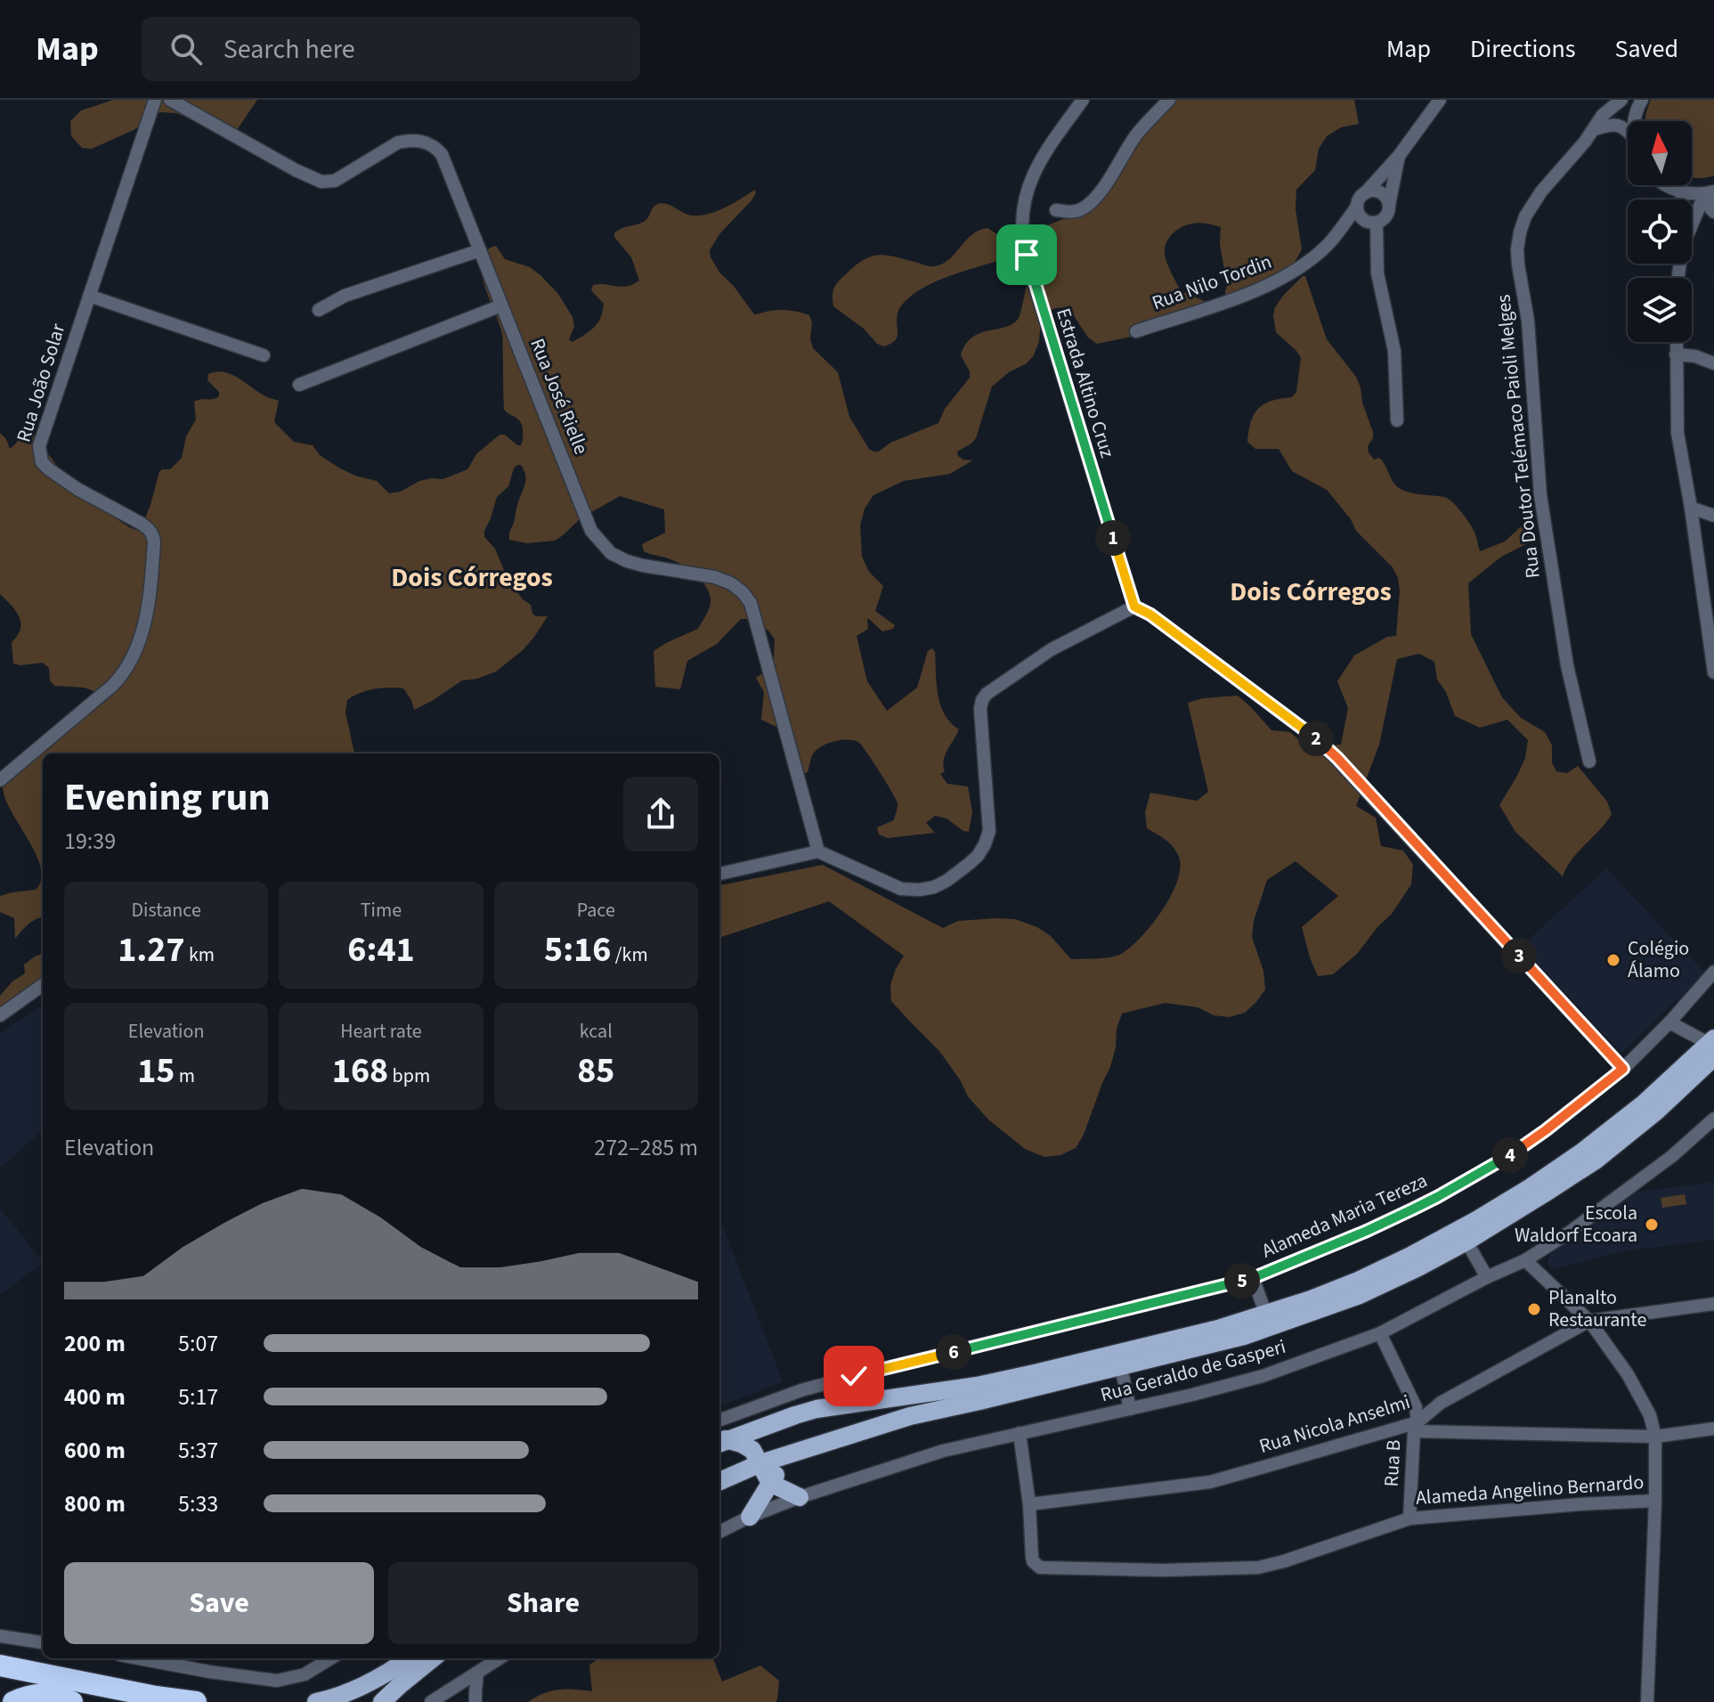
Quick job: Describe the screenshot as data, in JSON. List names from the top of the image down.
{
  "streets": {
    "street": [
      "Rua Nilo Tordin",
      "Rua João Solar",
      "Estrada Altino Cruz",
      "Rua José Rielle",
      "Rua Doutor Telémaco Paioli Melges",
      "Alameda Maria Tereza",
      "Rua Geraldo de Gasperi",
      "Rua Nicola Anselmi",
      "Rua B",
      "Alameda Angelino Bernardo"
    ]
  },
  "crossings": [
    ["Rua Geraldo de Gasperi", "Rua B"],
    ["Rua Geraldo de Gasperi", "Alameda Angelino Bernardo"],
    ["Rua Nicola Anselmi", "Rua B"],
    ["Rua Nicola Anselmi", "Alameda Angelino Bernardo"],
    ["Rua B", "Alameda Angelino Bernardo"]
  ],
  "districts": ["Dois Córregos", "Dois Córregos"],
  "places": ["Colégio Álamo", "Escola Waldorf Ecoara", "Planalto Restaurante"],
  "north": "top",
  "page": {
    "header": "Map",
    "search": "Search here",
    "nav": ["Map", "Directions", "Saved"],
    "pins": [
      "1",
      "2",
      "3",
      "4",
      "5",
      "6"
    ],
    "heading": ["Evening run", "19:39"],
    "stats": [
      ["Distance", "1.27 km"],
      ["Time", "6:41"],
      ["Pace", "5:16 /km"],
      ["Elevation", "15 m"],
      ["Heart rate", "168 bpm"],
      ["kcal", "85"]
    ],
    "chart": ["Elevation", "272–285 m"],
    "list": [
      {
        "name": "200 m",
        "note": "5:07"
      },
      {
        "name": "400 m",
        "note": "5:17"
      },
      {
        "name": "600 m",
        "note": "5:37"
      },
      {
        "name": "800 m",
        "note": "5:33"
      }
    ],
    "buttons": ["Save", "Share"]
  }
}
